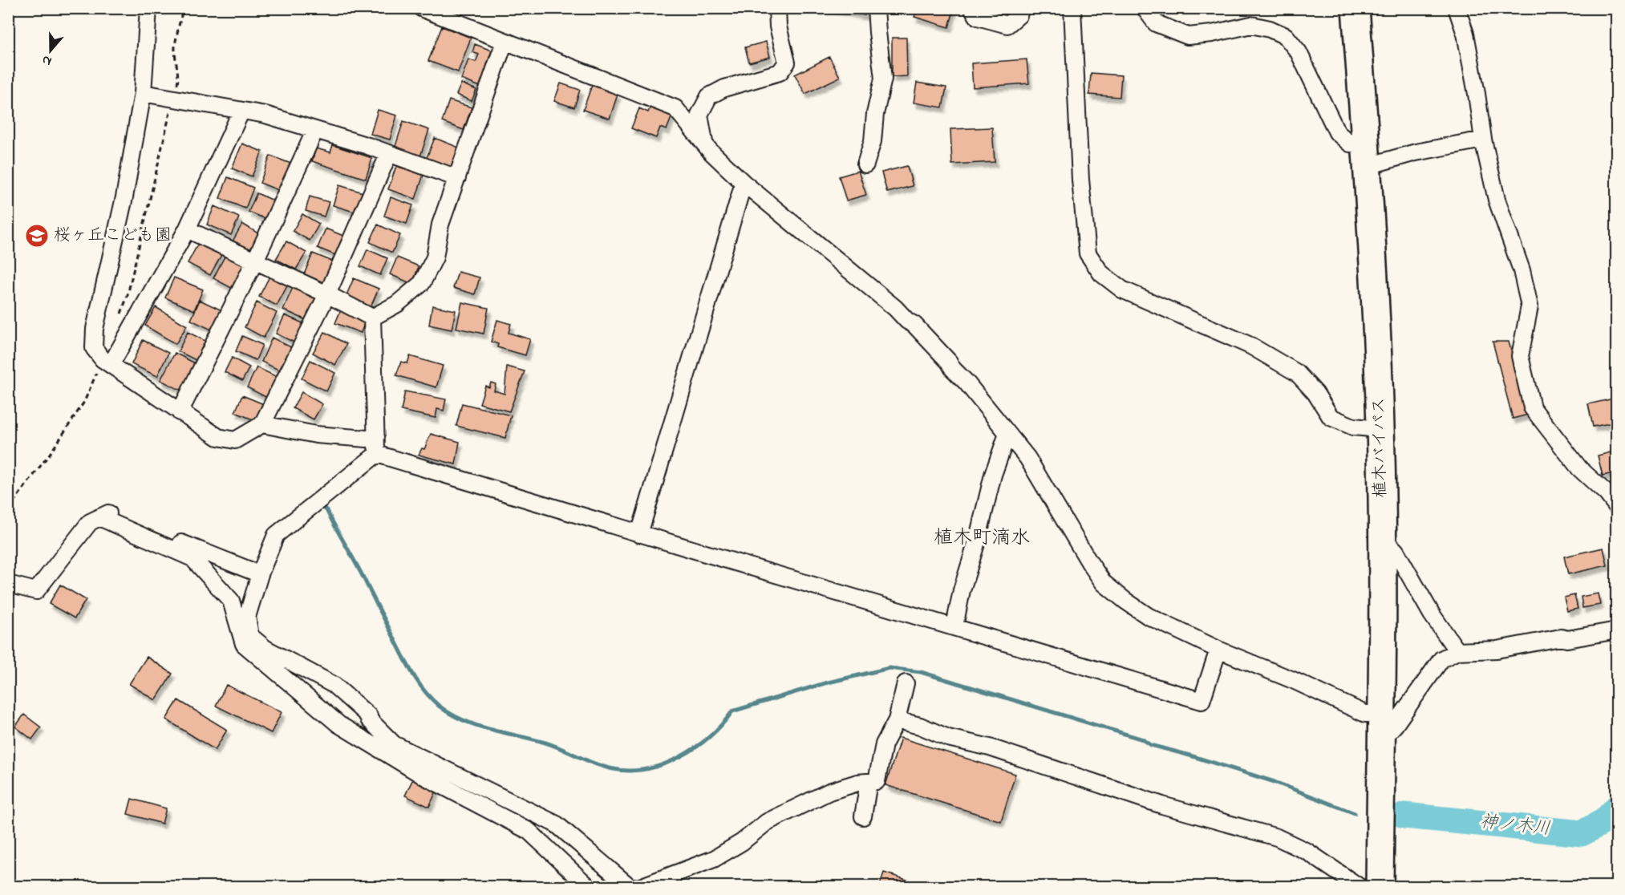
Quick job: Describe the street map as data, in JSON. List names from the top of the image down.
{
  "streets": {
    "highway": ["植木バイパス"]
  },
  "districts": ["植木町滴水"],
  "water": ["神ノ木川"],
  "places": {
    "school or university": ["桜ヶ丘こども園"]
  },
  "north": "bottom"
}
